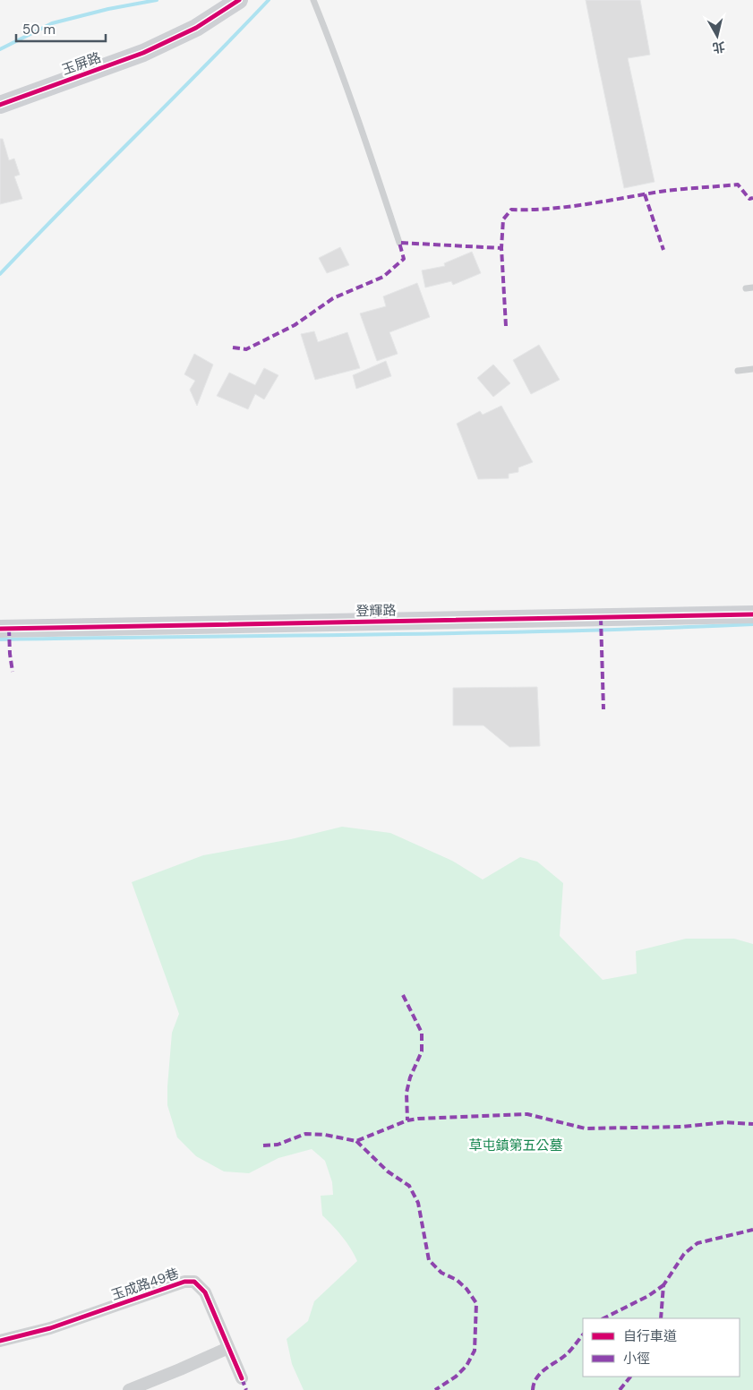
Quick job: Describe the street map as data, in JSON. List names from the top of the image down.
{
  "streets": {
    "street": ["玉屏路", "登輝路", "玉成路49巷"]
  },
  "parks": ["草屯鎮第五公墓"],
  "legend": ["自行車道", "小徑"],
  "scale_bar": "50 m",
  "north": "bottom"
}
